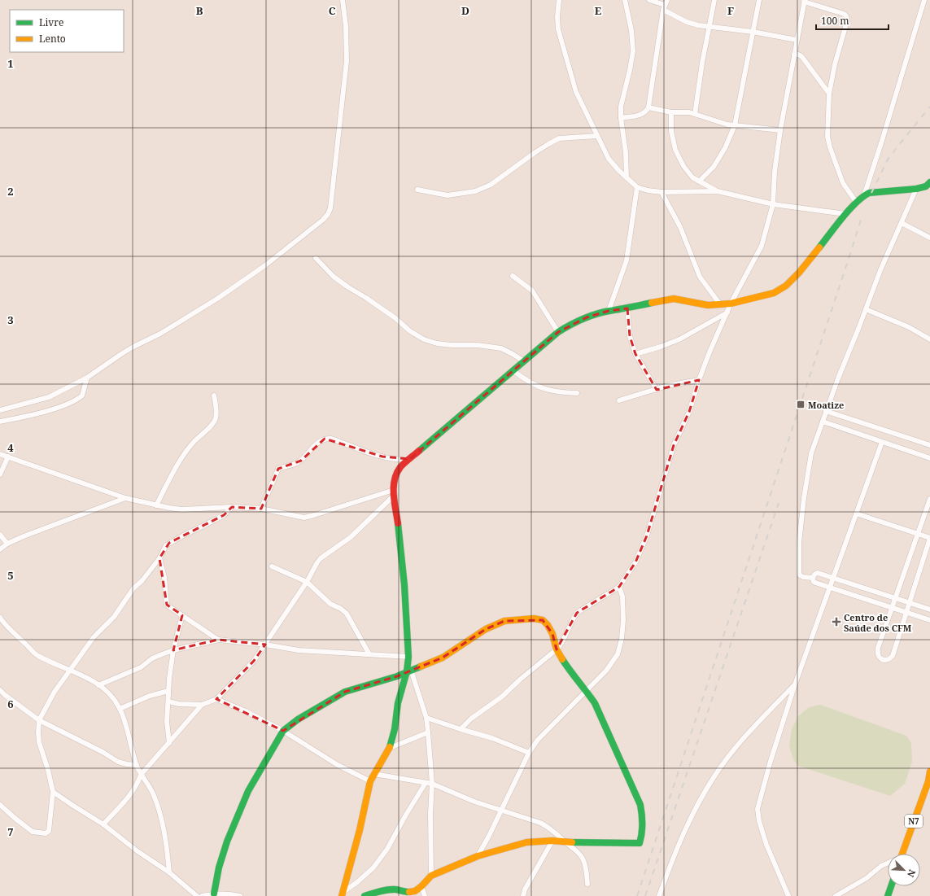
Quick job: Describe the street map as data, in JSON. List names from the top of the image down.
{
  "streets": {
    "main road": ["N7"]
  },
  "places": {
    "transit": ["Moatize"],
    "health": ["Centro de Saúde dos CFM"]
  },
  "legend": ["Livre", "Lento"],
  "scale_bar": "100 m",
  "north": "bottom right",
  "grid": {
    "columns": [
      "B",
      "C",
      "D",
      "E",
      "F"
    ],
    "rows": [
      "1",
      "2",
      "3",
      "4",
      "5",
      "6",
      "7"
    ]
  }
}
